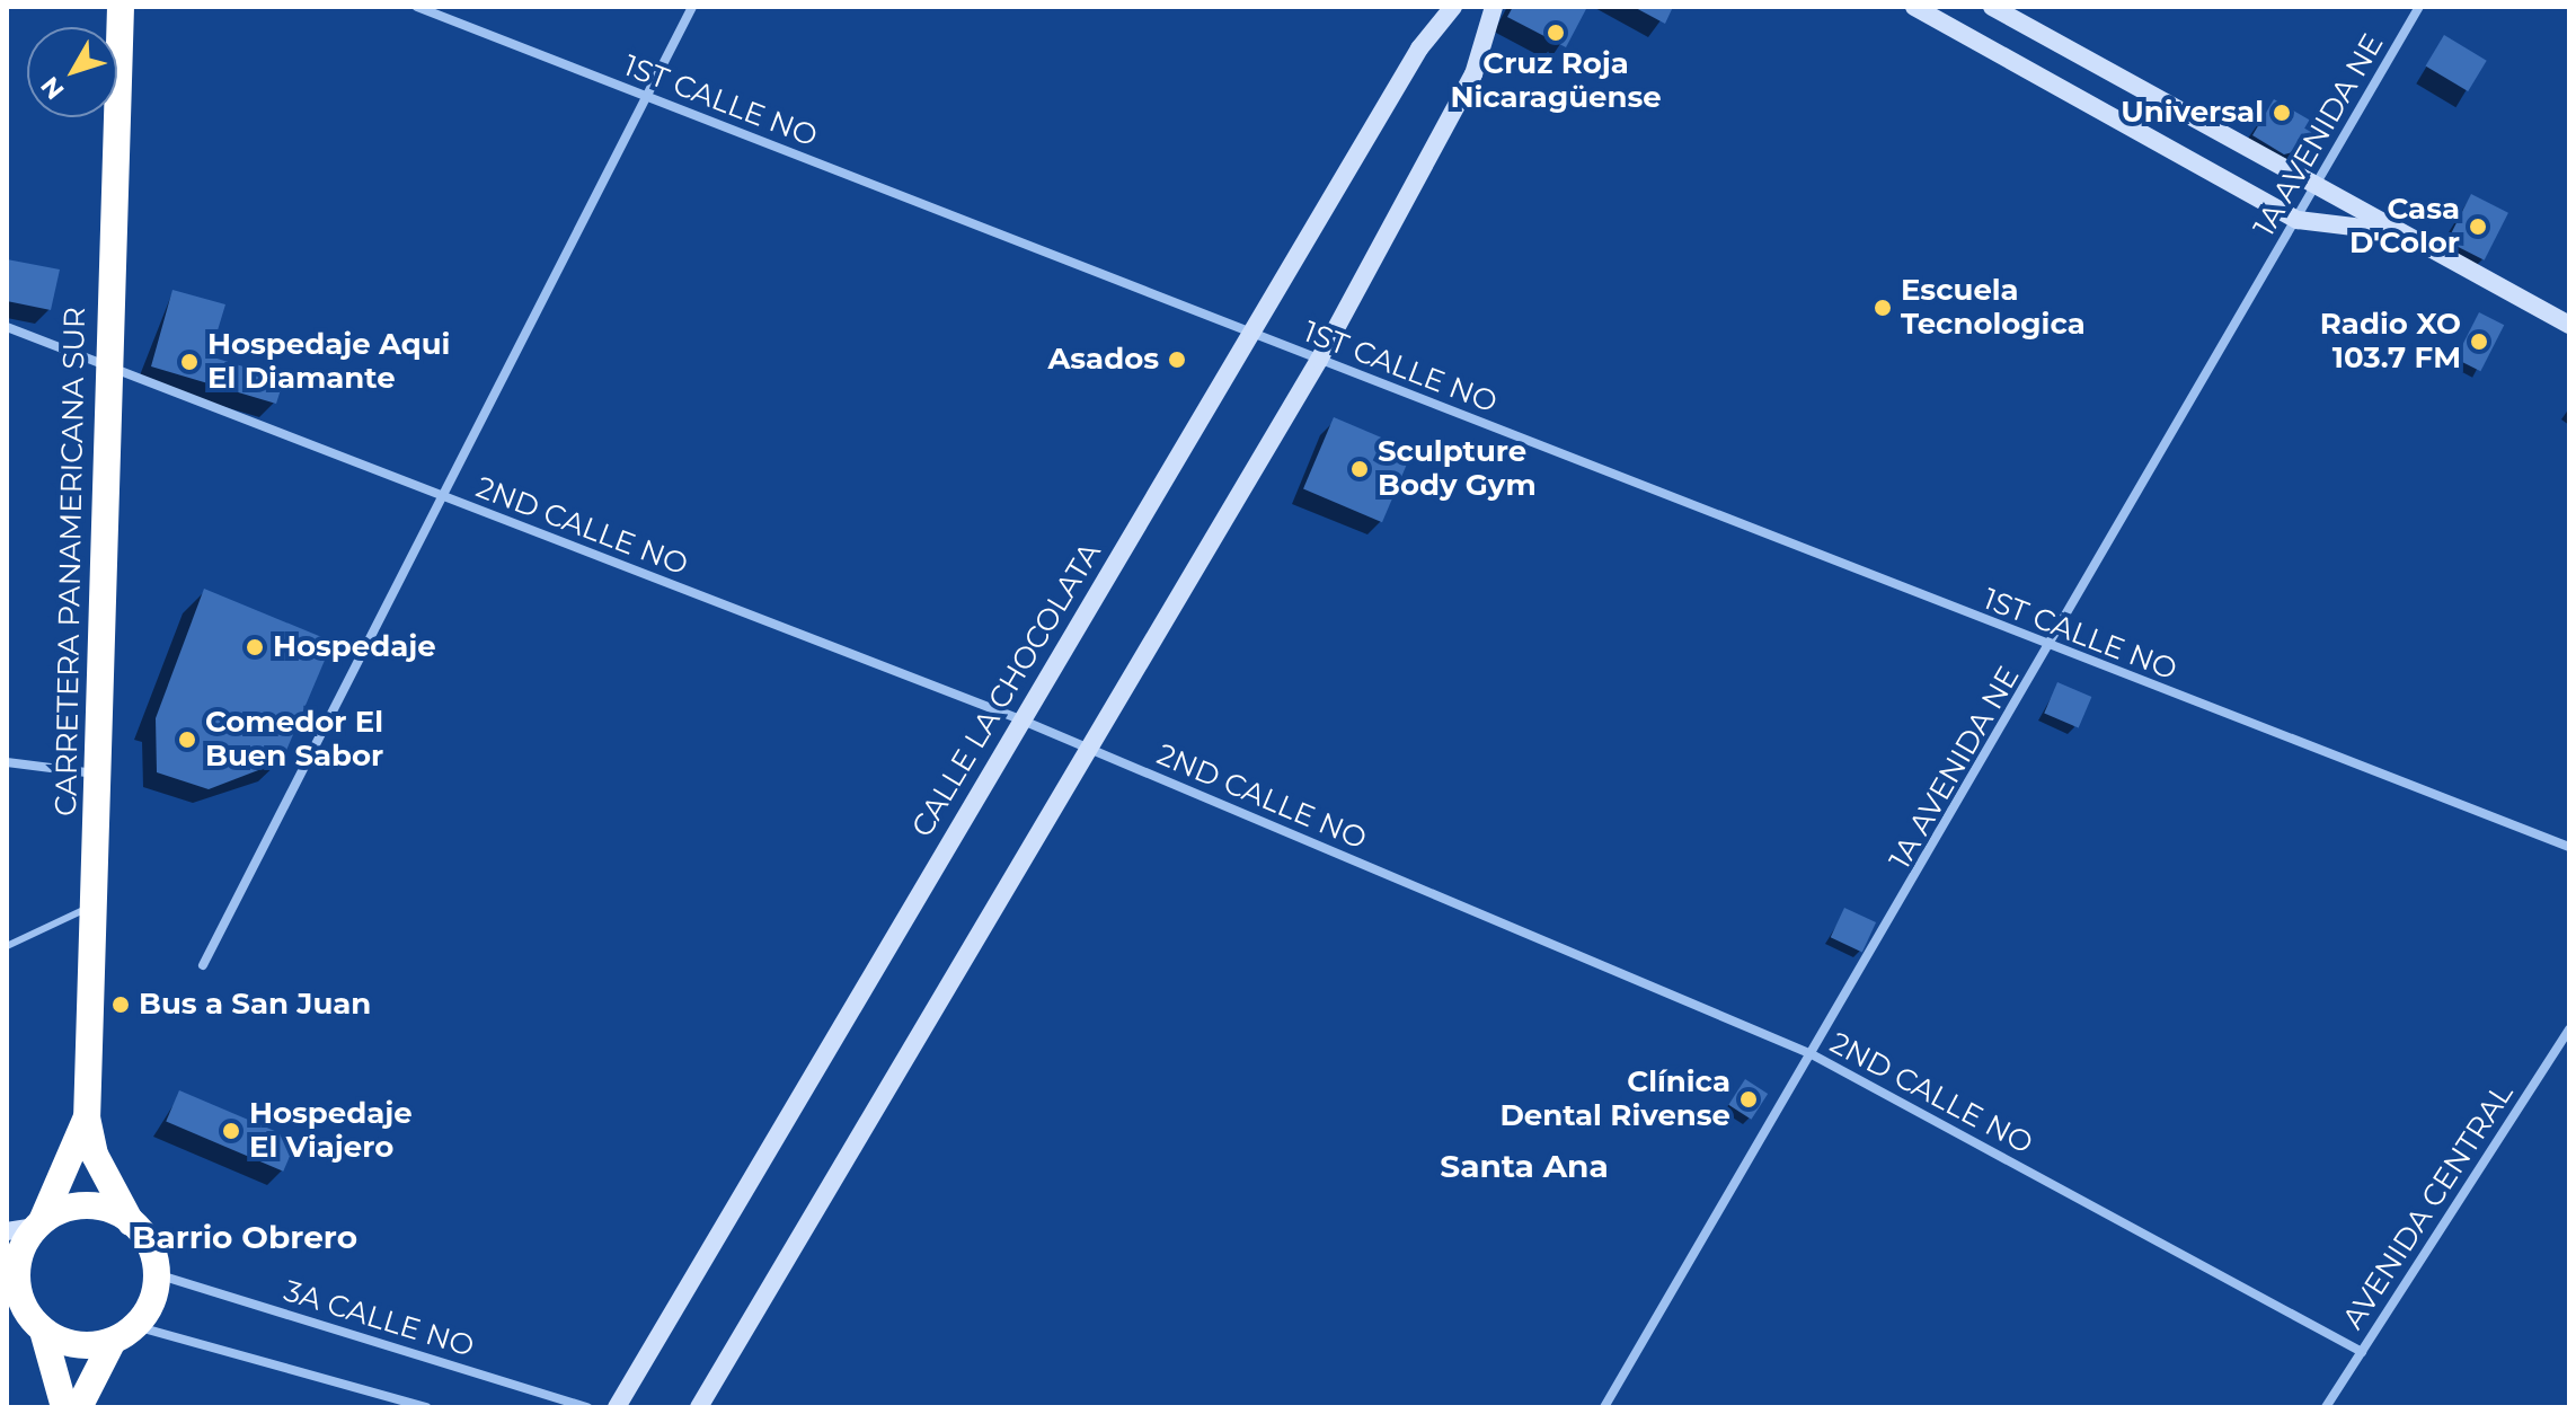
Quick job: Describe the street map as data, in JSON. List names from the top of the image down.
{
  "streets": {
    "highway": ["CARRETERA PANAMERICANA SUR"],
    "street": [
      "1ST CALLE NO",
      "1A AVENIDA NE",
      "2ND CALLE NO",
      "CALLE LA CHOCOLATA",
      "AVENIDA CENTRAL",
      "3A CALLE NO"
    ]
  },
  "crossings": [
    ["1ST CALLE NO", "1A AVENIDA NE"],
    ["1ST CALLE NO", "CALLE LA CHOCOLATA"],
    ["1A AVENIDA NE", "2ND CALLE NO"],
    ["2ND CALLE NO", "CARRETERA PANAMERICANA SUR"],
    ["2ND CALLE NO", "CALLE LA CHOCOLATA"],
    ["2ND CALLE NO", "AVENIDA CENTRAL"],
    ["CARRETERA PANAMERICANA SUR", "3A CALLE NO"]
  ],
  "districts": ["Santa Ana", "Barrio Obrero"],
  "places": [
    "Cruz Roja Nicaragüense",
    "Universal",
    "Casa D'Color",
    "Escuela Tecnologica",
    "Radio XO 103.7 FM",
    "Asados",
    "Hospedaje Aqui El Diamante",
    "Sculpture Body Gym",
    "Hospedaje",
    "Comedor El Buen Sabor",
    "Bus a San Juan",
    "Clínica Dental Rivense",
    "Hospedaje El Viajero"
  ],
  "north": "bottom left"
}
